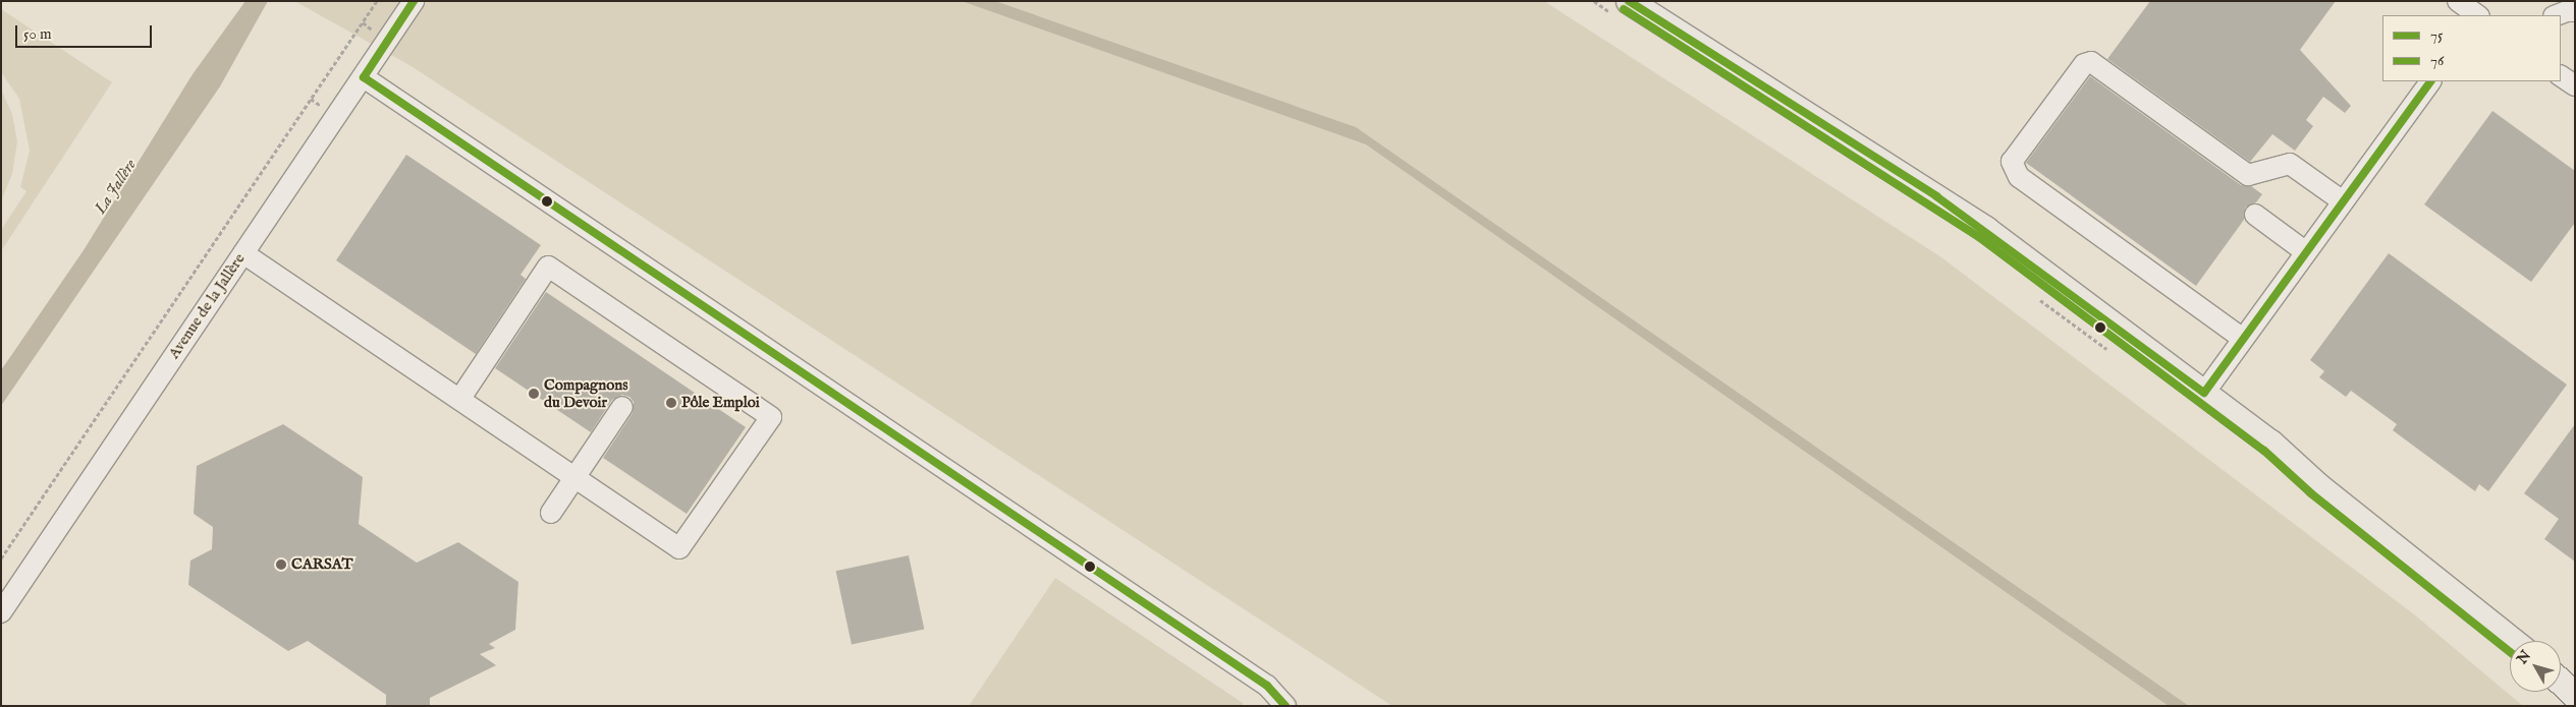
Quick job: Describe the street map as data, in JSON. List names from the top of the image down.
{
  "streets": {
    "street": ["Avenue de la Jallère"]
  },
  "water": ["La Jallère"],
  "places": ["Compagnons du Devoir", "Pôle Emploi", "CARSAT"],
  "lines": ["transit line 75", "transit line 76"],
  "legend": ["75", "76"],
  "scale_bar": "50 m",
  "north": "top left"
}
